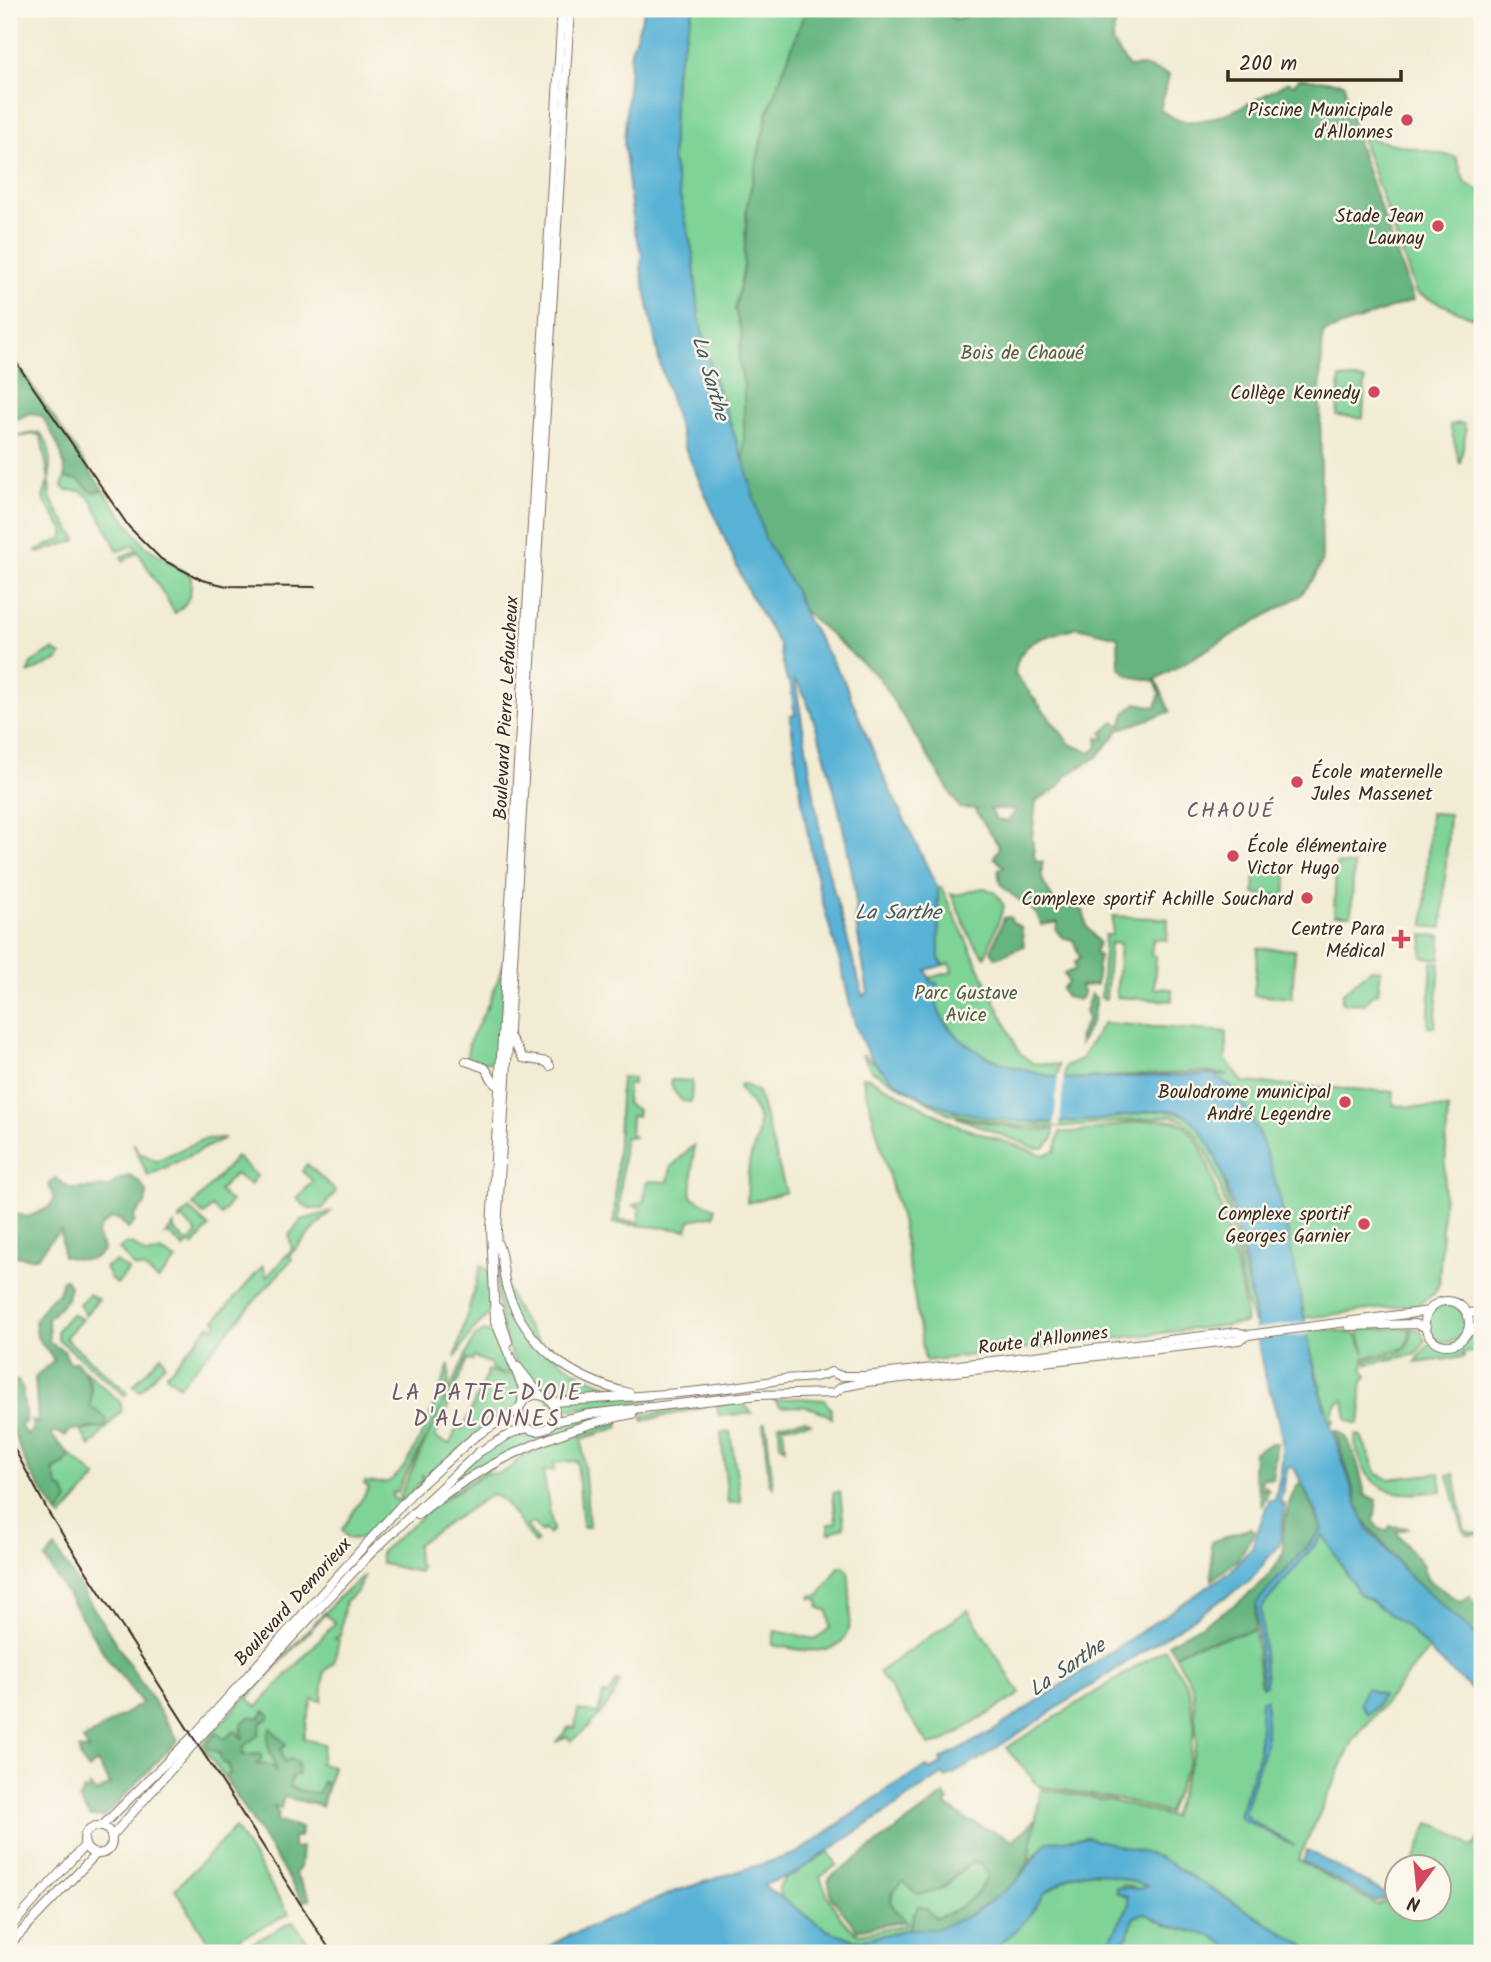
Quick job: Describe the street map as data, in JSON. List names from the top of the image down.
{
  "streets": {
    "main road": ["Boulevard Pierre Lefaucheux", "Route d'Allonnes", "Boulevard Demorieux"]
  },
  "crossings": [
    ["Boulevard Pierre Lefaucheux", "Route d'Allonnes"],
    ["Boulevard Pierre Lefaucheux", "Boulevard Demorieux"],
    ["Route d'Allonnes", "Boulevard Demorieux"]
  ],
  "districts": ["CHAOUÉ", "LA PATTE-D'OIE D'ALLONNES"],
  "water": ["La Sarthe"],
  "parks": ["Bois de Chaoué", "Parc Gustave Avice"],
  "places": {
    "other": [
      "Piscine Municipale d'Allonnes",
      "Stade Jean Launay",
      "Collège Kennedy",
      "École maternelle Jules Massenet",
      "École élémentaire Victor Hugo",
      "Complexe sportif Achille Souchard",
      "Boulodrome municipal André Legendre",
      "Complexe sportif Georges Garnier"
    ],
    "health": ["Centre Para Médical"]
  },
  "scale_bar": "200 m",
  "north": "bottom"
}
